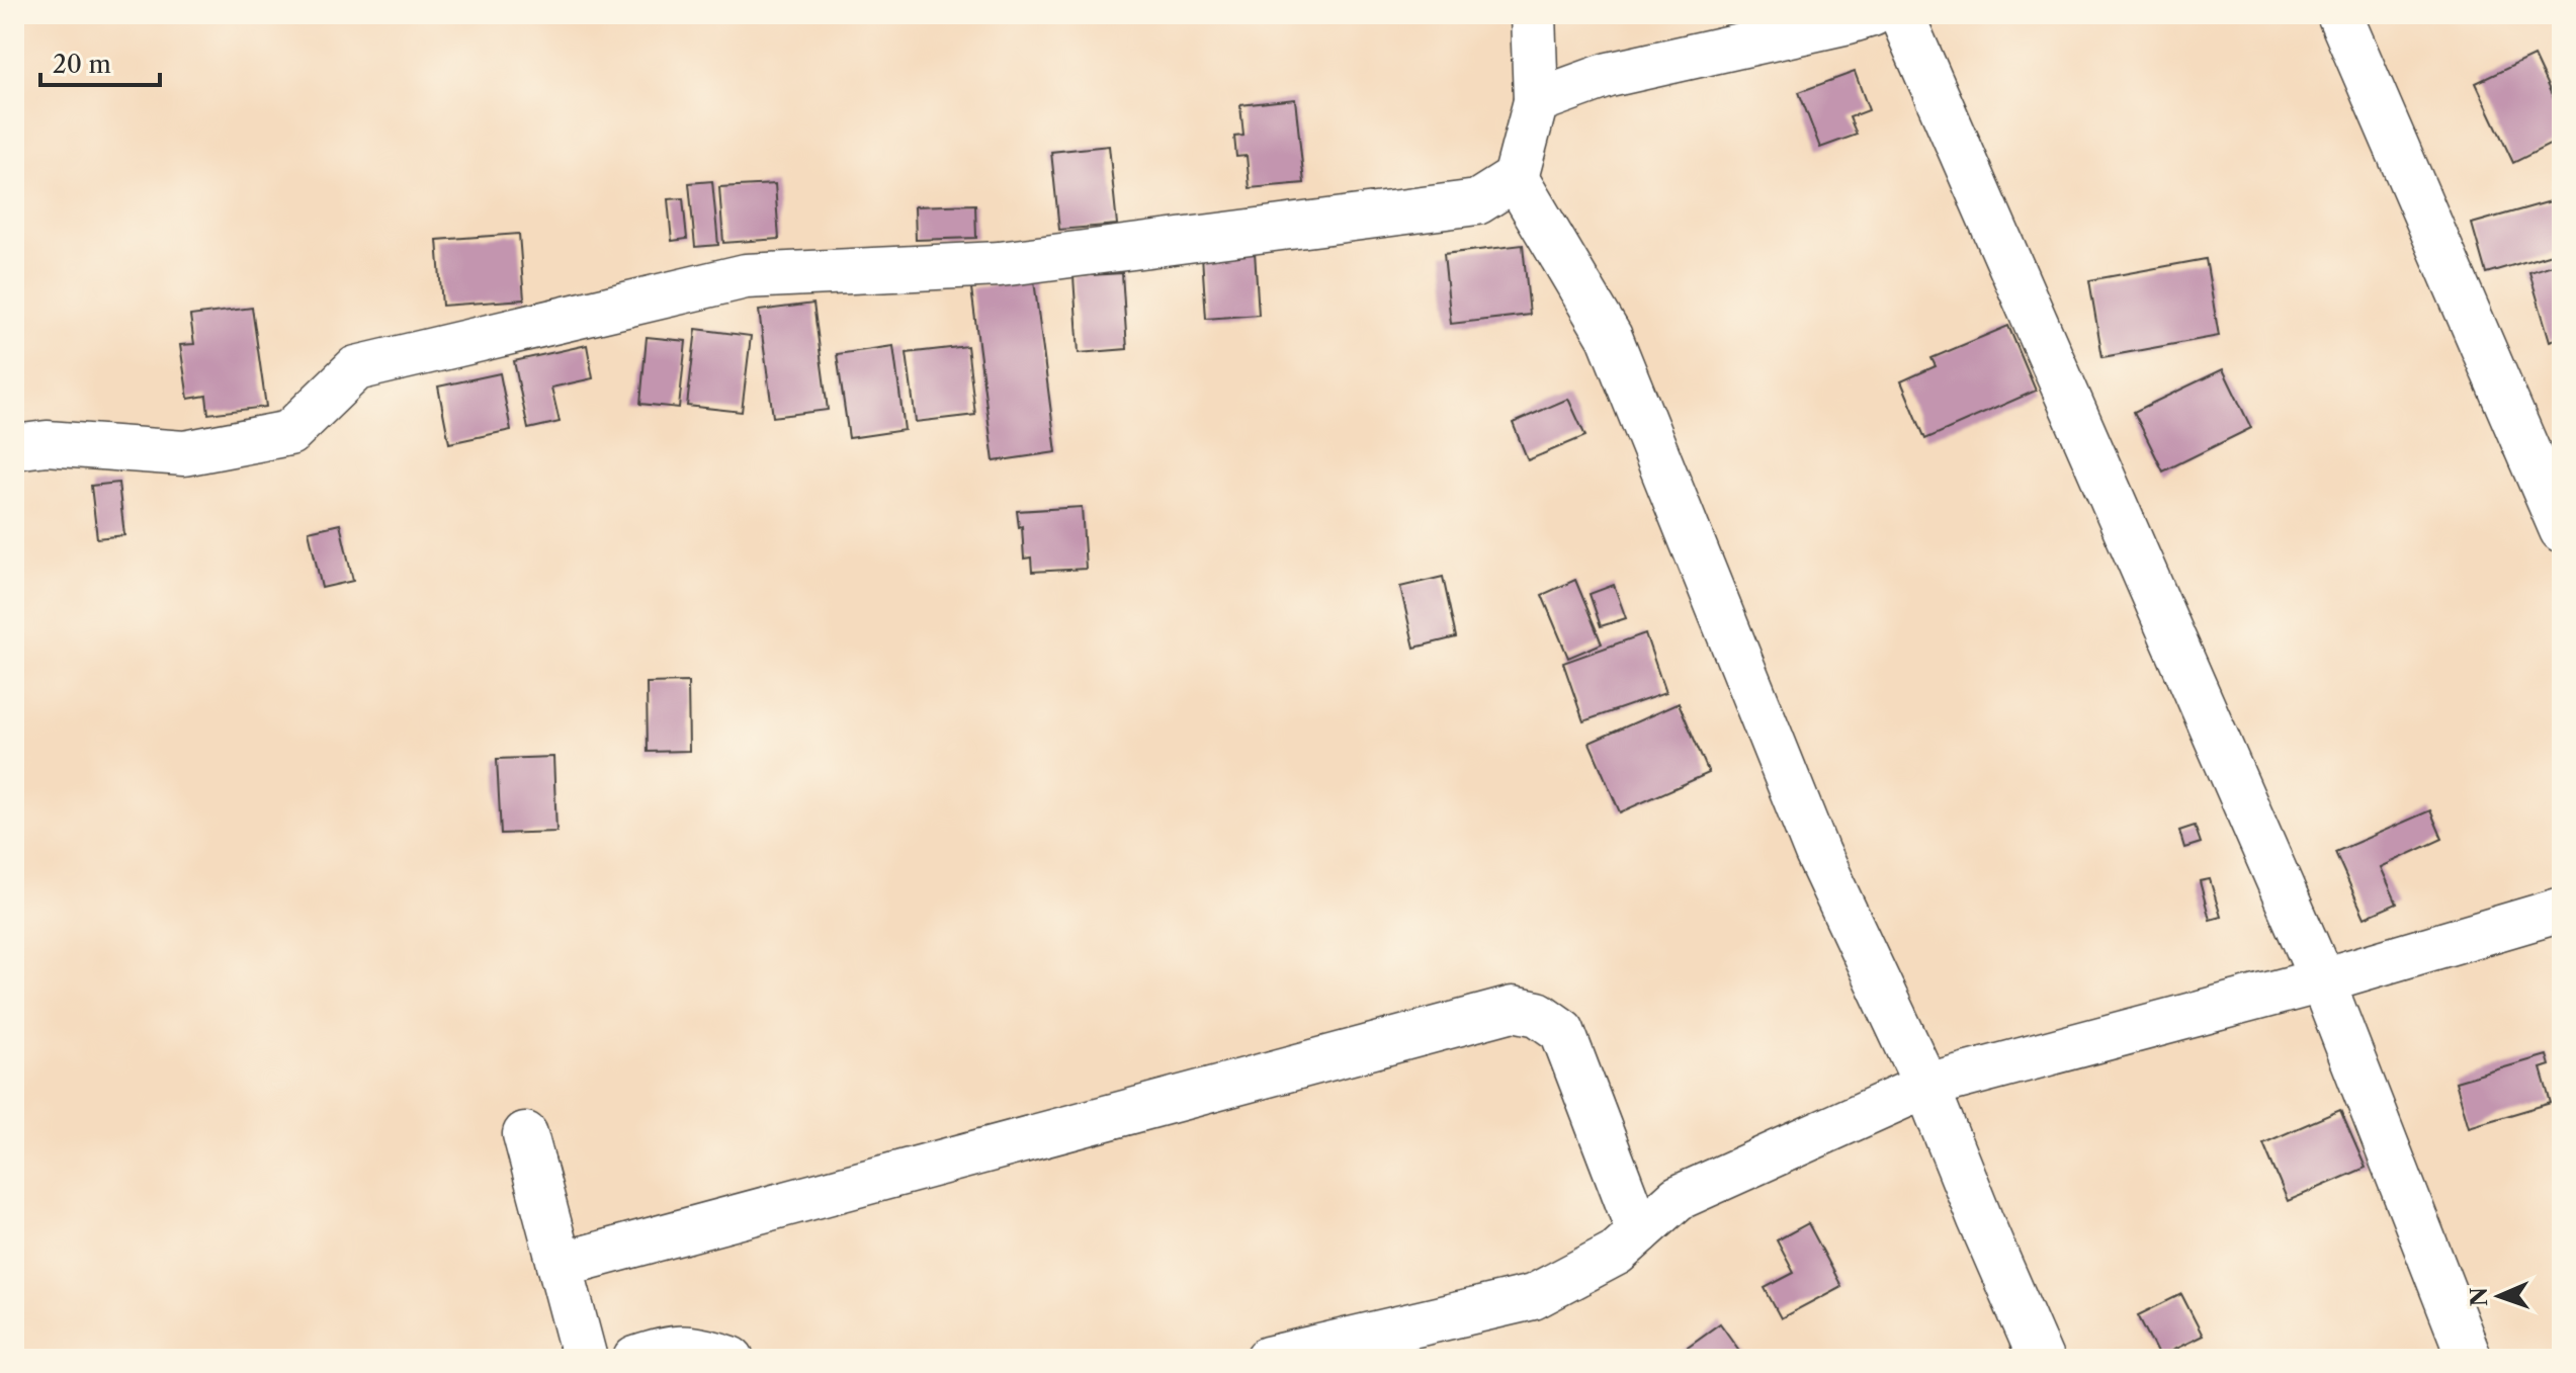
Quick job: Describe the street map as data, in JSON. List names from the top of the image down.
{
  "scale_bar": "20 m",
  "north": "left"
}
